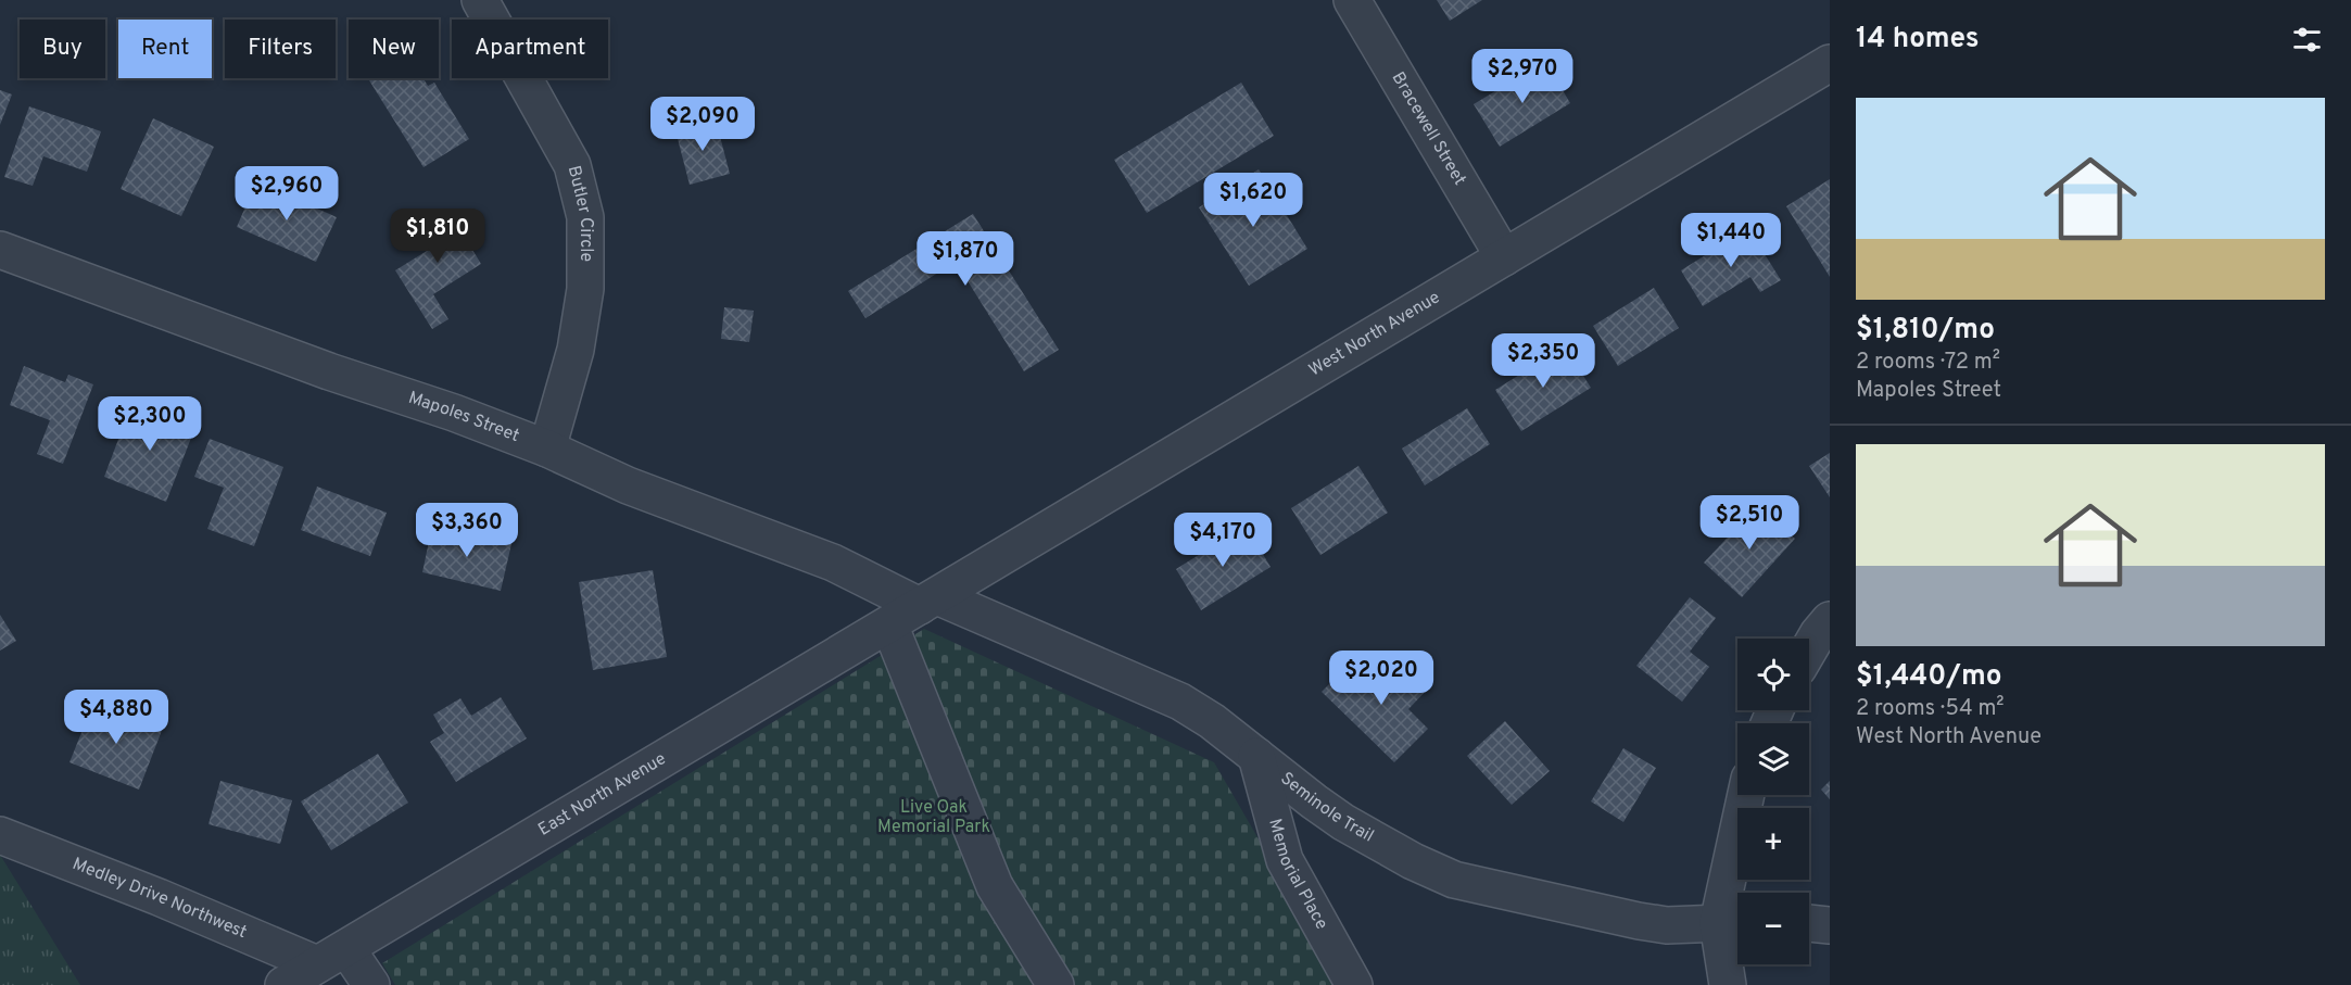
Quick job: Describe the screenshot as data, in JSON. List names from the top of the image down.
{
  "streets": {
    "street": [
      "Bracewell Street",
      "Butler Circle",
      "West North Avenue",
      "Mapoles Street",
      "East North Avenue",
      "Seminole Trail",
      "Memorial Place",
      "Medley Drive Northwest"
    ]
  },
  "crossings": [
    ["Bracewell Street", "West North Avenue"],
    ["Butler Circle", "Mapoles Street"],
    ["West North Avenue", "Mapoles Street"],
    ["West North Avenue", "East North Avenue"],
    ["West North Avenue", "Seminole Trail"],
    ["Mapoles Street", "East North Avenue"],
    ["Mapoles Street", "Seminole Trail"],
    ["East North Avenue", "Seminole Trail"],
    ["East North Avenue", "Medley Drive Northwest"],
    ["Seminole Trail", "Memorial Place"]
  ],
  "parks": ["Live Oak Memorial Park"],
  "page": {
    "heading": "14 homes",
    "chip": [
      "Buy",
      "Rent",
      "Filters",
      "New",
      "Apartment"
    ],
    "price": [
      "$2,970",
      "$2,090",
      "$2,960",
      "$1,620",
      "$1,810",
      "$1,440",
      "$1,870",
      "$2,350",
      "$2,300",
      "$2,510",
      "$3,360",
      "$4,170",
      "$2,020",
      "$4,880"
    ],
    "list": [
      {
        "name": "$1,810/mo",
        "note": "2 rooms · 72 m² · Mapoles Street"
      },
      {
        "name": "$1,440/mo",
        "note": "2 rooms · 54 m² · West North Avenue"
      }
    ],
    "map_buttons": ["+", "−"]
  }
}
